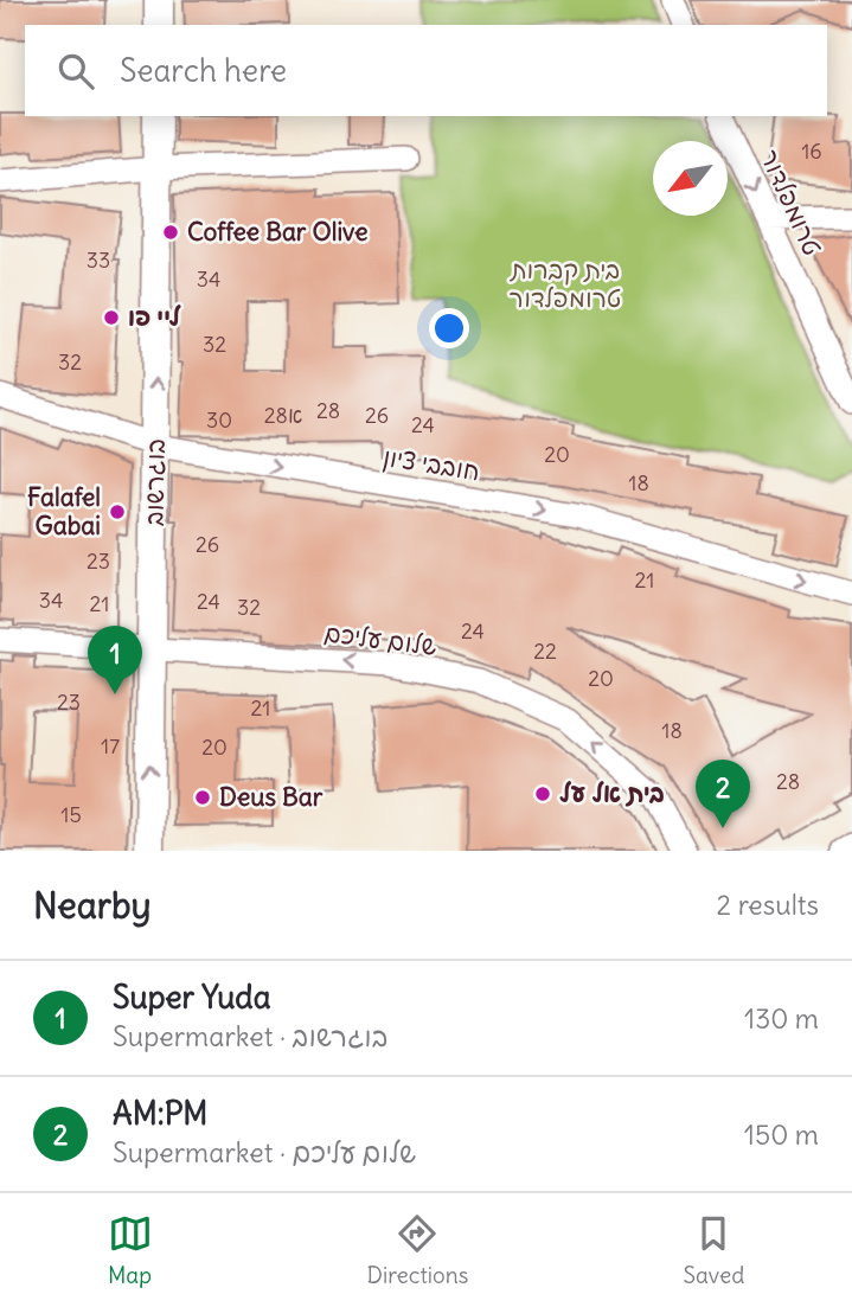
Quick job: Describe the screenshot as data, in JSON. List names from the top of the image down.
{
  "streets": {
    "street": [
      "טרומפלדור",
      "חובבי ציון",
      "בוגרשוב",
      "שלום עליכם"
    ]
  },
  "crossings": [
    ["חובבי ציון", "בוגרשוב"],
    ["בוגרשוב", "שלום עליכם"]
  ],
  "one_way": [
    "טרומפלדור",
    "חובבי ציון",
    "בוגרשוב",
    "שלום עליכם"
  ],
  "parks": ["בית קברות טרומפלדור"],
  "places": [
    "Coffee Bar Olive",
    "ליי פו",
    "Falafel Gabai",
    "בית אל על",
    "Deus Bar"
  ],
  "house_numbers": [
    "16",
    "33",
    "34",
    "32",
    "32",
    "28",
    "28א",
    "26",
    "30",
    "24",
    "20",
    "18",
    "26",
    "23",
    "21",
    "34",
    "24",
    "21",
    "32",
    "24",
    "22",
    "20",
    "23",
    "21",
    "18",
    "17",
    "20",
    "28",
    "15"
  ],
  "north": "bottom left",
  "page": {
    "search": "Search here",
    "pins": ["1", "2"],
    "heading": ["Nearby", "2 results"],
    "list": [
      {
        "mark": "1",
        "name": "Super Yuda",
        "note": "Supermarket · בוגרשוב",
        "value": "130 m"
      },
      {
        "mark": "2",
        "name": "AM:PM",
        "note": "Supermarket · שלום עליכם",
        "value": "150 m"
      }
    ],
    "nav": ["Map", "Directions", "Saved"]
  }
}
